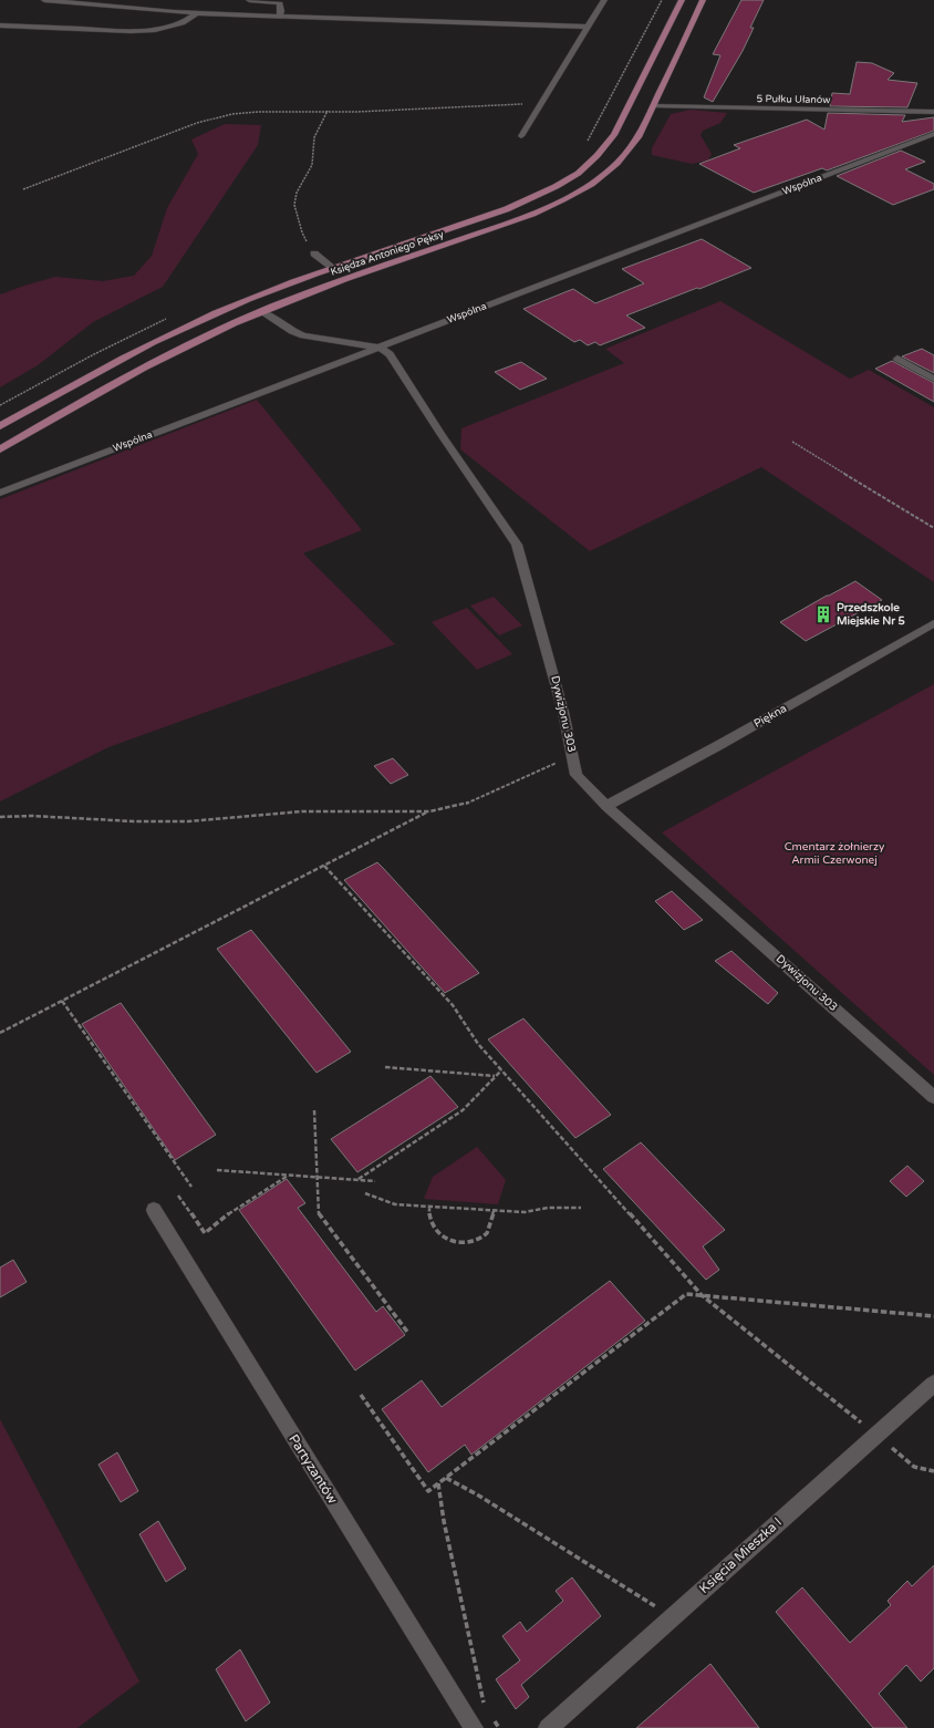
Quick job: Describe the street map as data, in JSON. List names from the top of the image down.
{
  "streets": {
    "main road": ["Księdza Antoniego Pęksy"],
    "street": [
      "5 Pułku Ułanów",
      "Wspólna",
      "Dywizjonu 303",
      "Piękna",
      "Partyzantów",
      "Księcia Mieszka I"
    ]
  },
  "crossings": [
    ["5 Pułku Ułanów", "Księdza Antoniego Pęksy"],
    ["Wspólna", "Dywizjonu 303"],
    ["Dywizjonu 303", "Piękna"]
  ],
  "parks": ["Cmentarz żołnierzy Armii Czerwonej"],
  "places": {
    "building": ["Przedszkole Miejskie Nr 5"]
  }
}
